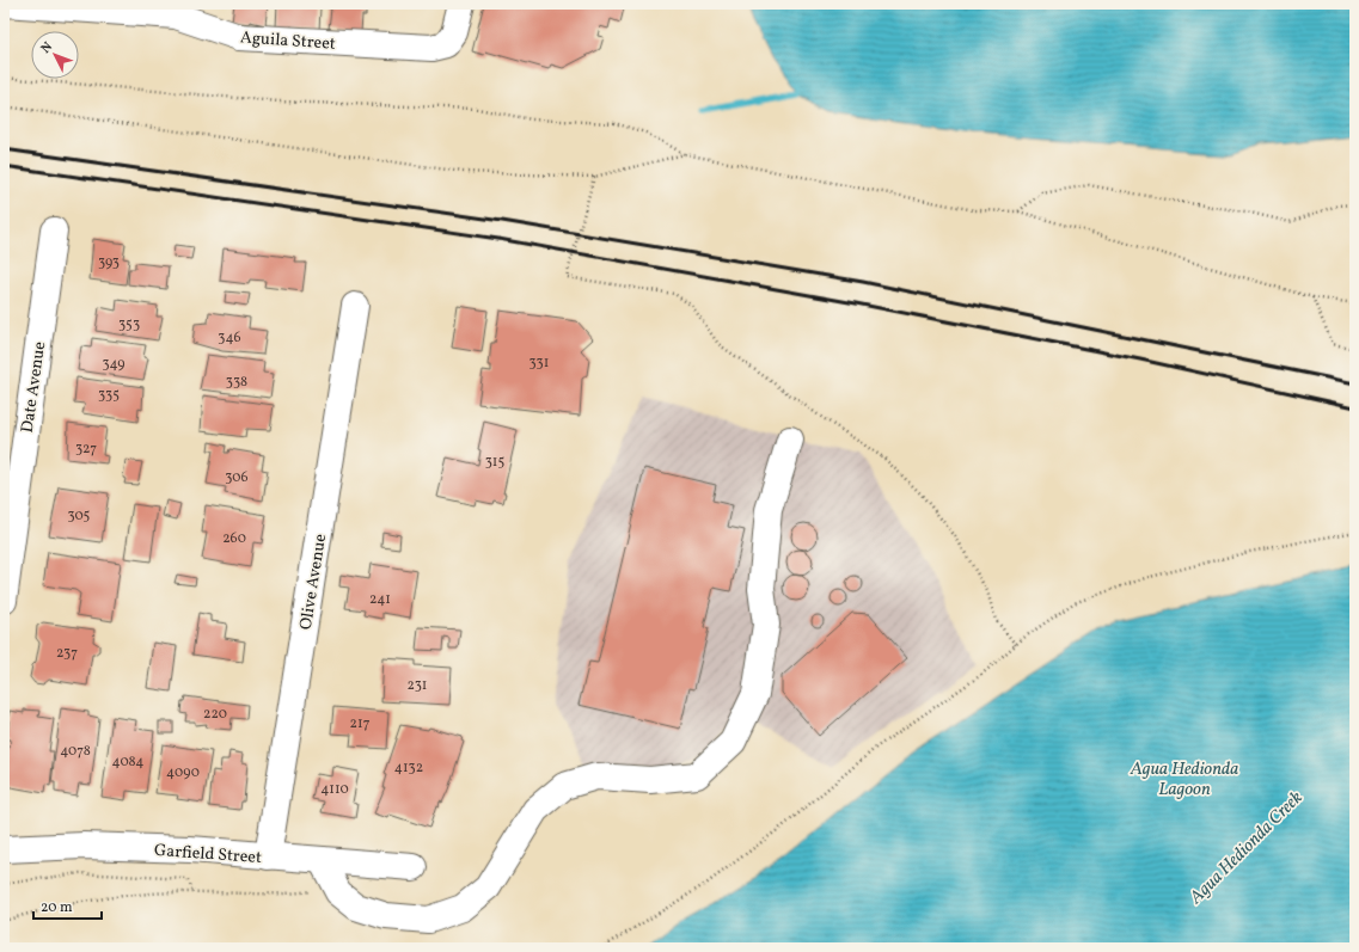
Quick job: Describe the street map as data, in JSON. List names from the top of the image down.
{
  "streets": {
    "street": [
      "Aguila Street",
      "Date Avenue",
      "Olive Avenue",
      "Garfield Street"
    ]
  },
  "crossings": [
    ["Olive Avenue", "Garfield Street"]
  ],
  "water": ["Agua Hedionda Lagoon", "Agua Hedionda Creek"],
  "house_numbers": [
    "393",
    "353",
    "346",
    "331",
    "349",
    "338",
    "335",
    "327",
    "315",
    "306",
    "305",
    "260",
    "241",
    "237",
    "231",
    "220",
    "217",
    "4078",
    "4084",
    "4132",
    "4090",
    "4110"
  ],
  "scale_bar": "20 m",
  "north": "top left"
}
